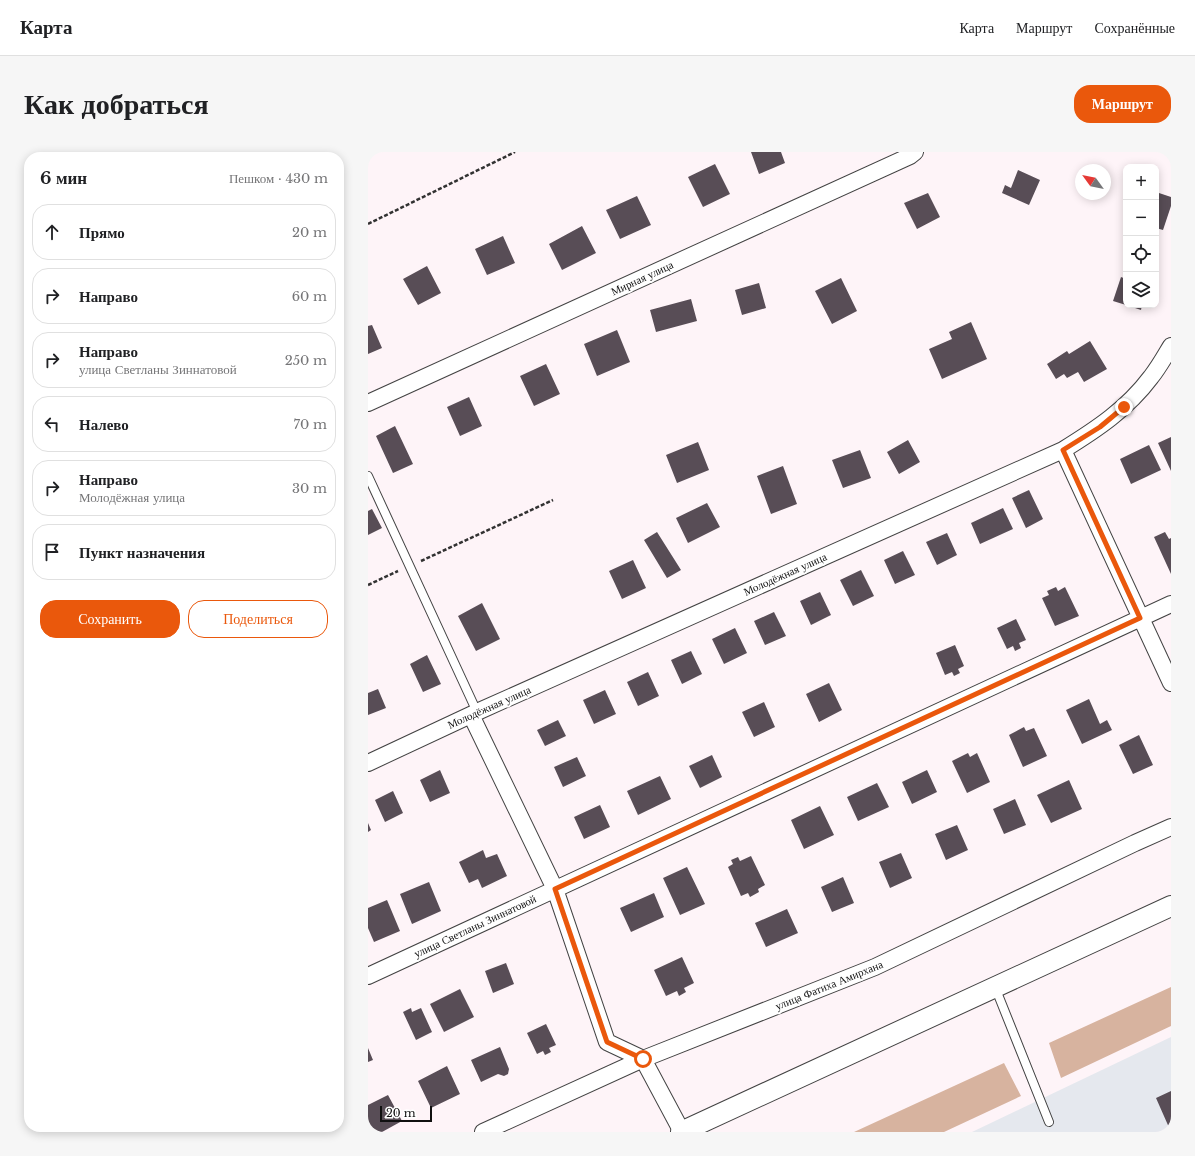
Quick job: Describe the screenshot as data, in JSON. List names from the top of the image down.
{
  "streets": {
    "street": [
      "Мирная улица",
      "Молодёжная улица",
      "улица Светланы Зиннатовой",
      "улица Фатиха Амирхана"
    ]
  },
  "scale_bar": "20 m",
  "north": "top left",
  "page": {
    "header": "Карта",
    "nav": ["Карта", "Маршрут", "Сохранённые"],
    "buttons": [
      "Маршрут",
      ["Сохранить", "Поделиться"]
    ],
    "title": "Как добраться",
    "heading": ["6 мин", "Пешком · 430 m"],
    "map_buttons": ["+", "−"],
    "list": [
      ["Прямо", "20 m"],
      ["Направо", "60 m"],
      ["Направо", "улица Светланы Зиннатовой", "250 m"],
      ["Налево", "70 m"],
      ["Направо", "Молодёжная улица", "30 m"],
      "Пункт назначения"
    ],
    "scale": "20 m"
  }
}
